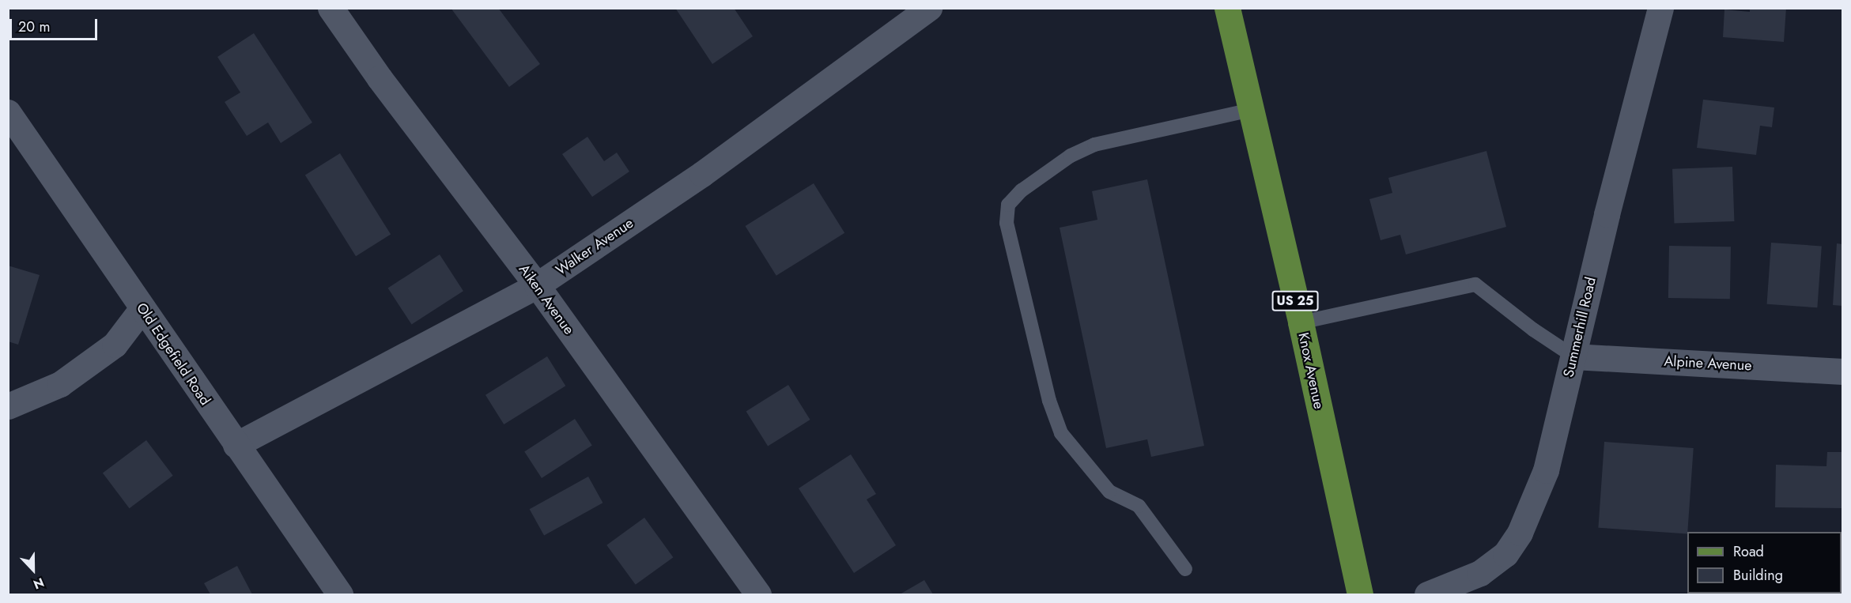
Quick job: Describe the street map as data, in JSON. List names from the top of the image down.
{
  "streets": {
    "main road": ["US 25", "Knox Avenue"],
    "street": [
      "Walker Avenue",
      "Aiken Avenue",
      "Summerhill Road",
      "Old Edgefield Road",
      "Alpine Avenue"
    ]
  },
  "crossings": [
    ["Walker Avenue", "Aiken Avenue"],
    ["Walker Avenue", "Old Edgefield Road"],
    ["Summerhill Road", "Alpine Avenue"]
  ],
  "legend": ["Road", "Building"],
  "scale_bar": "20 m",
  "north": "bottom"
}
